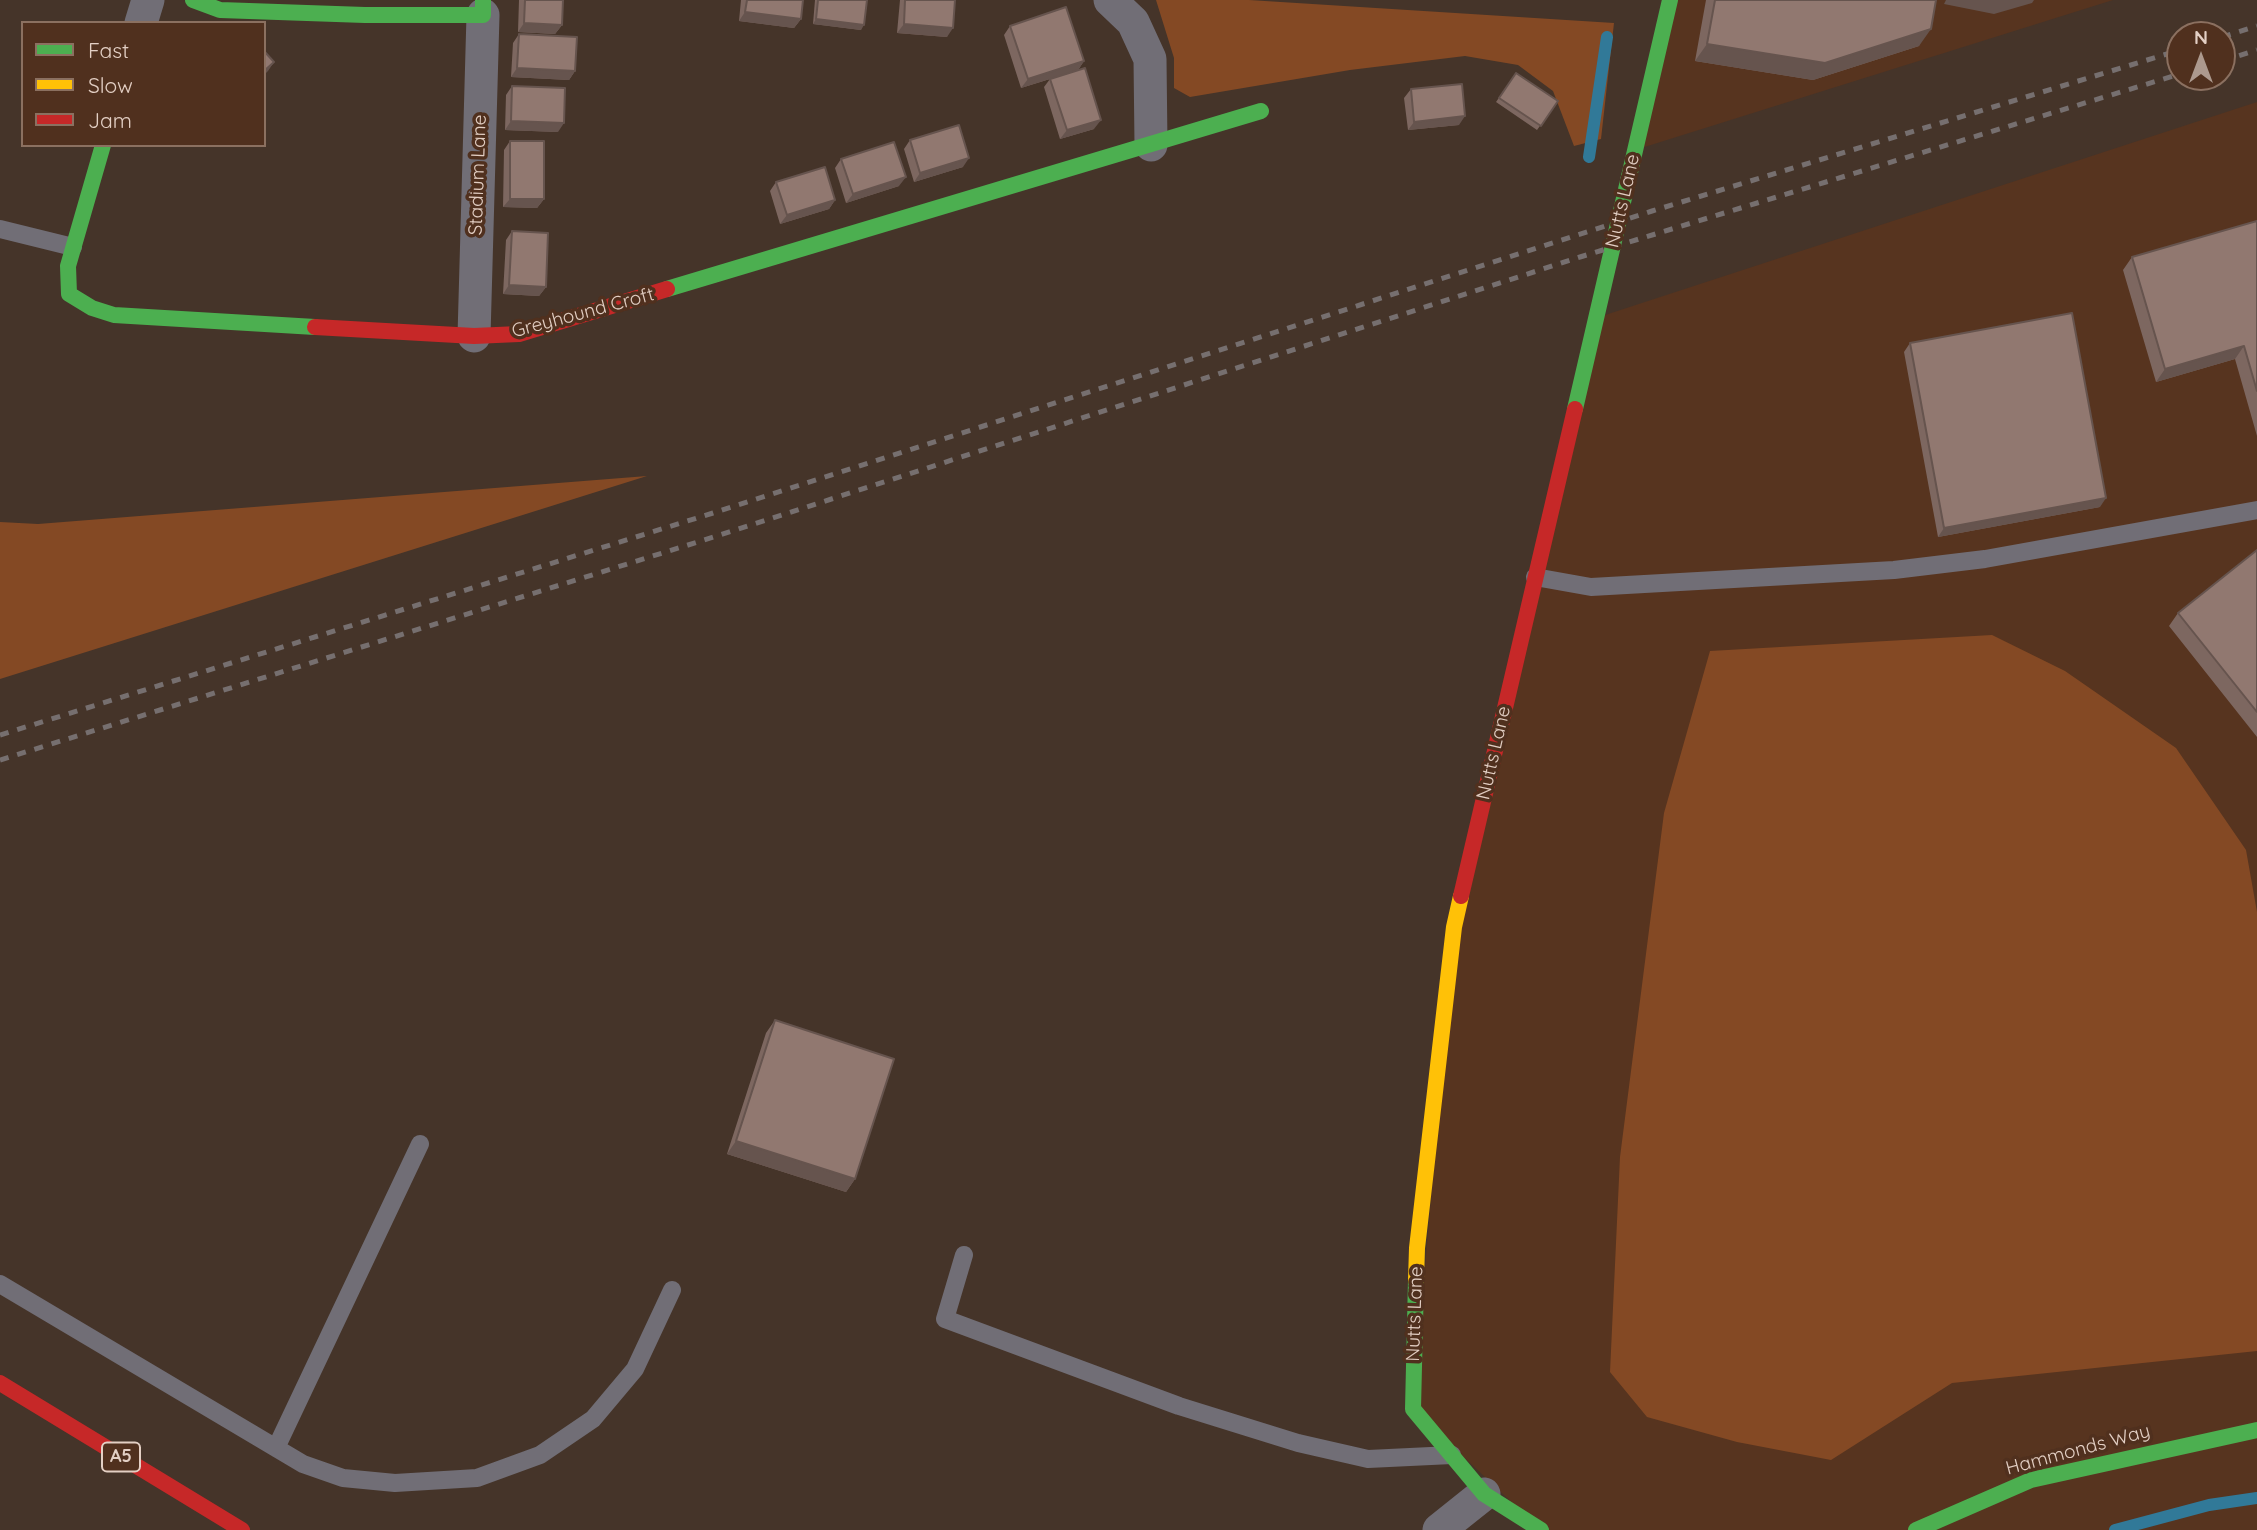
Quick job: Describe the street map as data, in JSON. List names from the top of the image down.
{
  "streets": {
    "main road": [
      "Nutts Lane",
      "Greyhound Croft",
      "Hammonds Way",
      "A5"
    ],
    "street": ["Stadium Lane"]
  },
  "crossings": [
    ["Stadium Lane", "Greyhound Croft"]
  ],
  "legend": ["Fast", "Slow", "Jam"],
  "north": "top"
}
